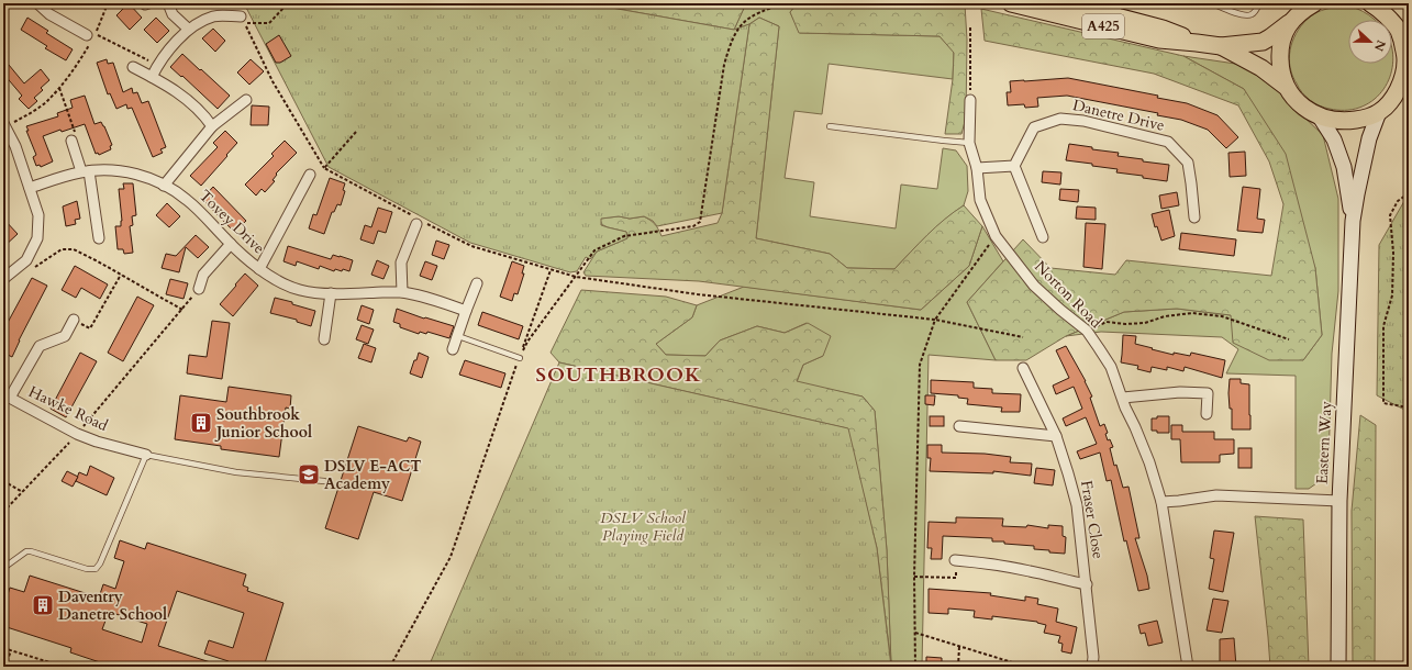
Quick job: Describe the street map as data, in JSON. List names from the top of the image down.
{
  "streets": {
    "main road": ["A425", "Eastern Way"],
    "street": [
      "Danetre Drive",
      "Tovey Drive",
      "Norton Road",
      "Hawke Road",
      "Fraser Close"
    ]
  },
  "crossings": [
    ["A425", "Eastern Way"]
  ],
  "districts": ["SOUTHBROOK"],
  "parks": ["DSLV School Playing Field"],
  "places": {
    "building": ["Southbrook Junior School", "Daventry Danetre School"],
    "school or university": ["DSLV E-ACT Academy"]
  },
  "north": "right"
}
